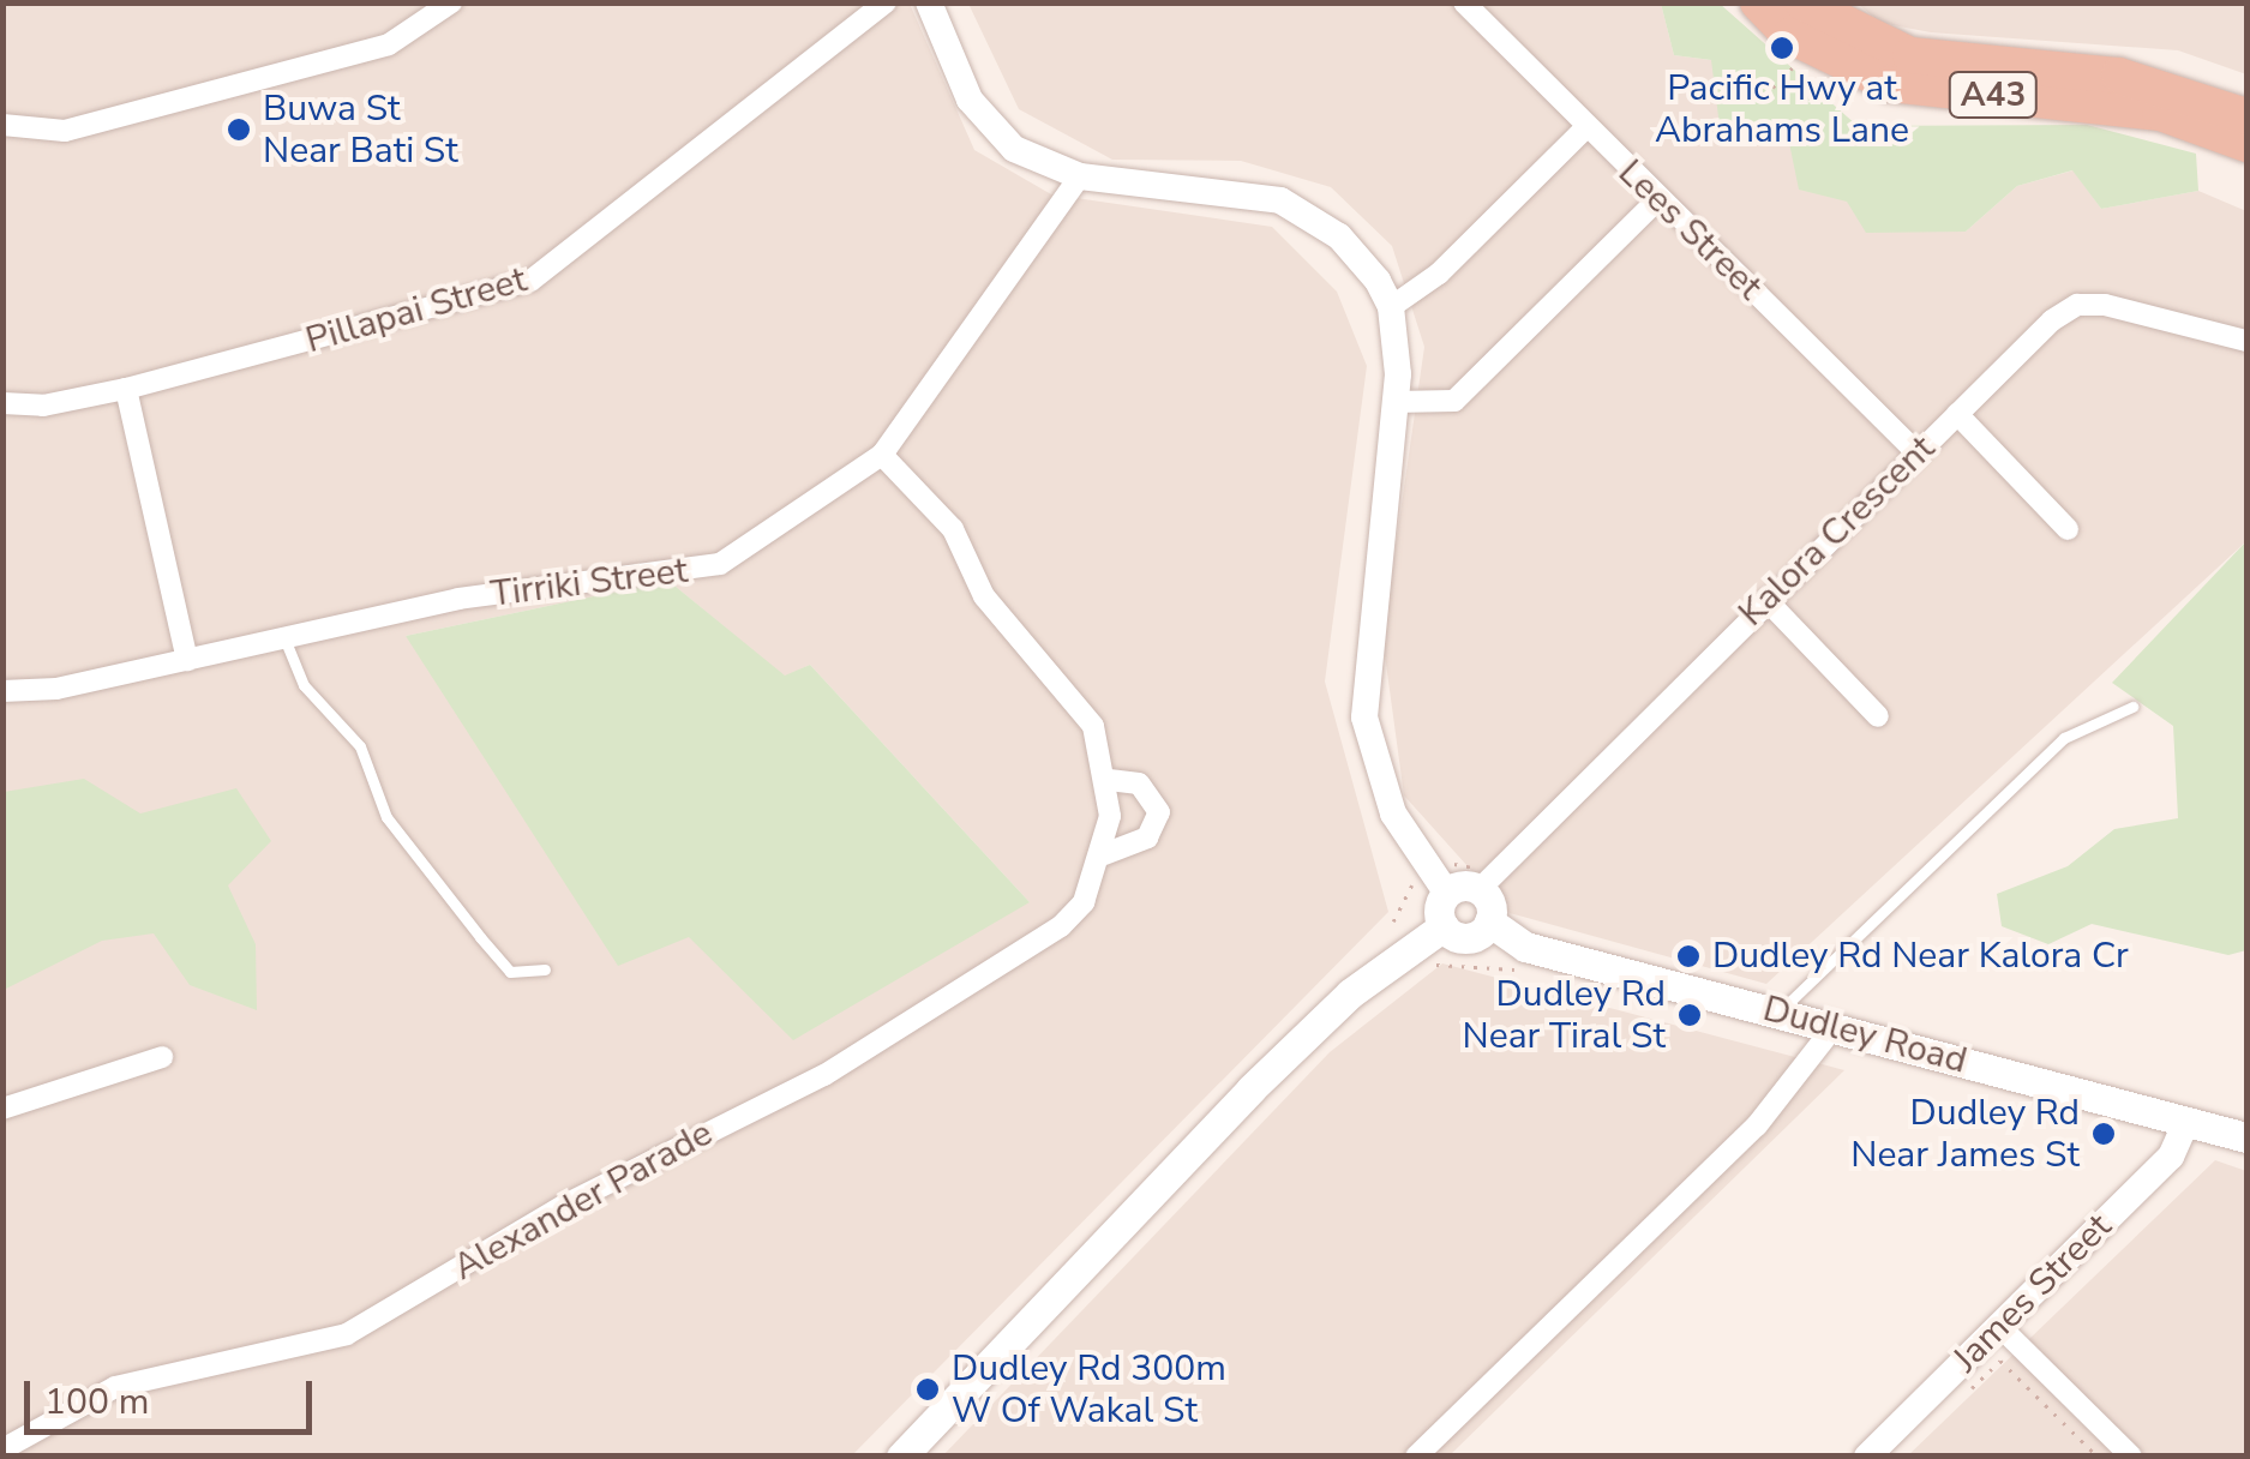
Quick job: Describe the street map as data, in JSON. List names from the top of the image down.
{
  "streets": {
    "highway": ["A43"],
    "main road": ["Dudley Road"],
    "street": [
      "Lees Street",
      "Pillapai Street",
      "Kalora Crescent",
      "Tirriki Street",
      "Alexander Parade",
      "James Street"
    ]
  },
  "crossings": [
    ["Lees Street", "Kalora Crescent"],
    ["Tirriki Street", "Alexander Parade"],
    ["Dudley Road", "James Street"]
  ],
  "places": [
    "Pacific Hwy at Abrahams Lane",
    "Buwa St Near Bati St",
    "Dudley Rd Near Kalora Cr",
    "Dudley Rd Near Tiral St",
    "Dudley Rd Near James St",
    "Dudley Rd 300m W Of Wakal St"
  ],
  "scale_bar": "100 m"
}
